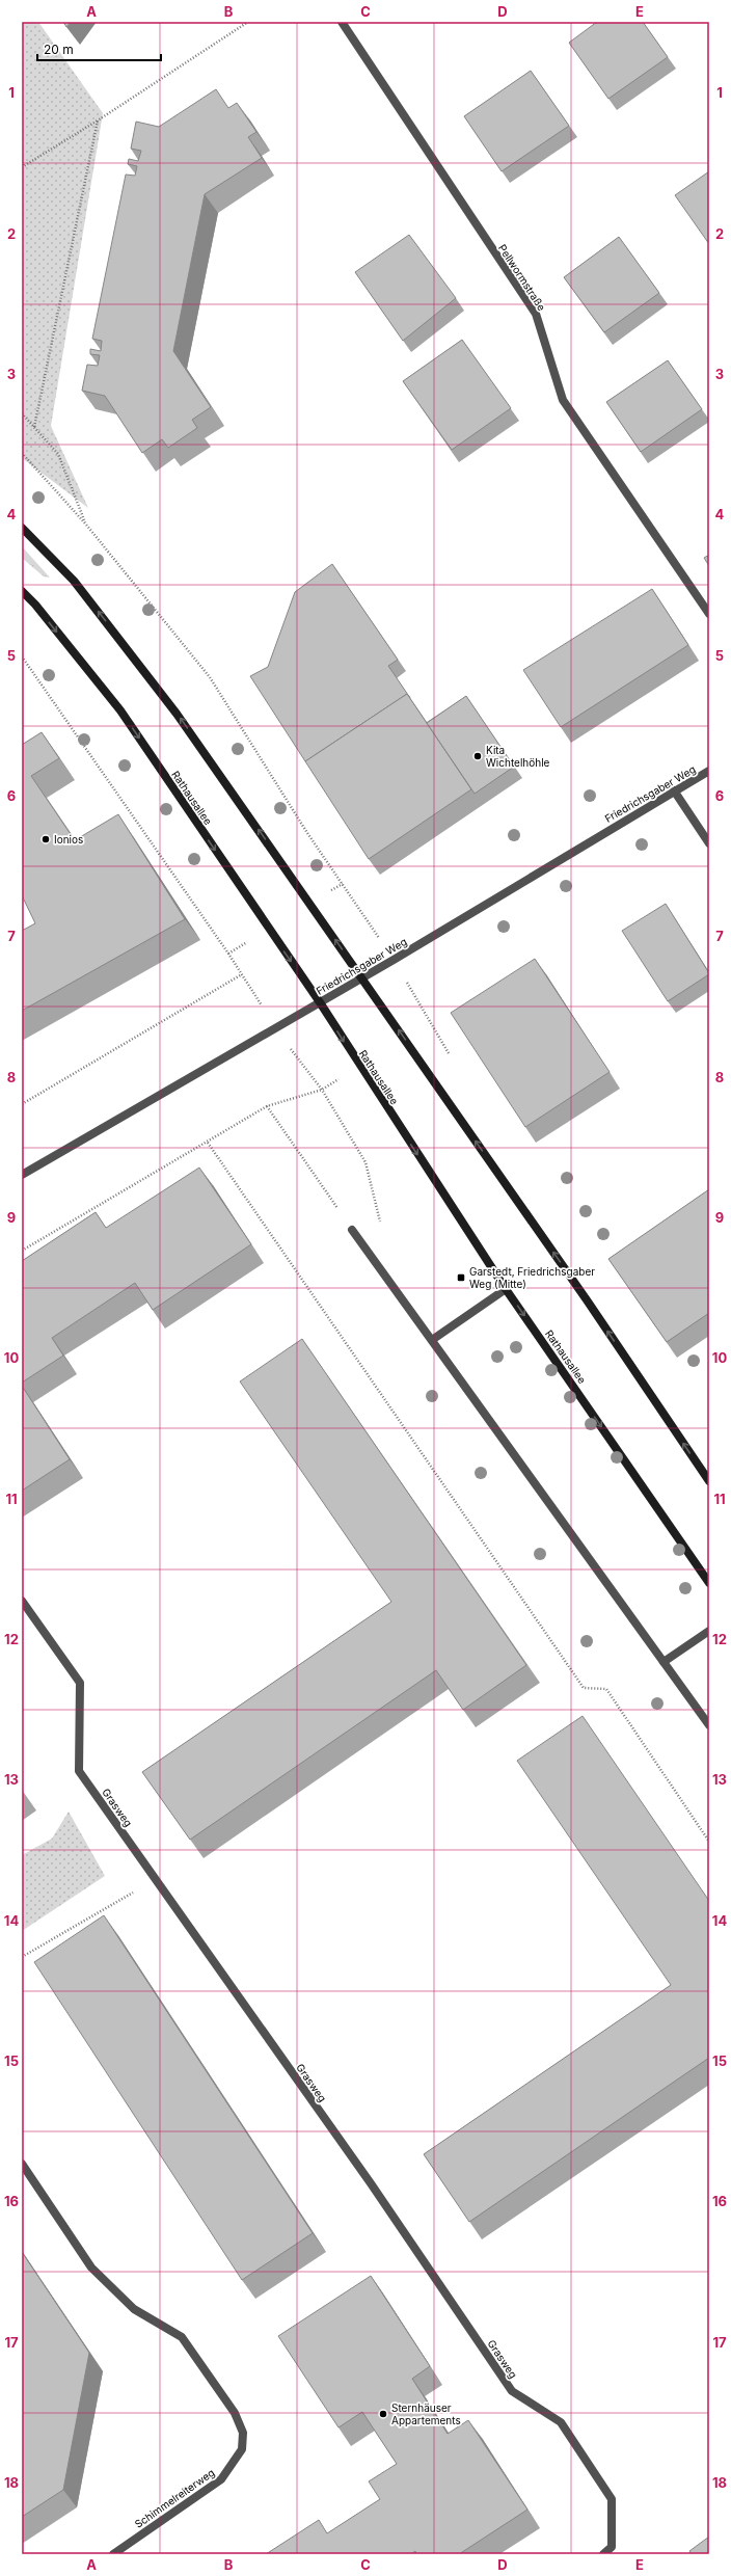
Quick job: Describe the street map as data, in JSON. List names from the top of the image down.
{
  "streets": {
    "main road": ["Rathausallee"],
    "street": [
      "Pellwormstraße",
      "Friedrichsgaber Weg",
      "Grasweg",
      "Schimmelreiterweg"
    ]
  },
  "crossings": [
    ["Friedrichsgaber Weg", "Rathausallee"]
  ],
  "places": {
    "other": ["Kita Wichtelhöhle", "Ionios", "Sternhäuser Appartements"],
    "transit": ["Garstedt, Friedrichsgaber Weg (Mitte)"]
  },
  "scale_bar": "20 m",
  "grid": {
    "columns": [
      "A",
      "B",
      "C",
      "D",
      "E"
    ],
    "rows": [
      "1",
      "2",
      "3",
      "4",
      "5",
      "6",
      "7",
      "8",
      "9",
      "10",
      "11",
      "12",
      "13",
      "14",
      "15",
      "16",
      "17",
      "18"
    ]
  }
}
